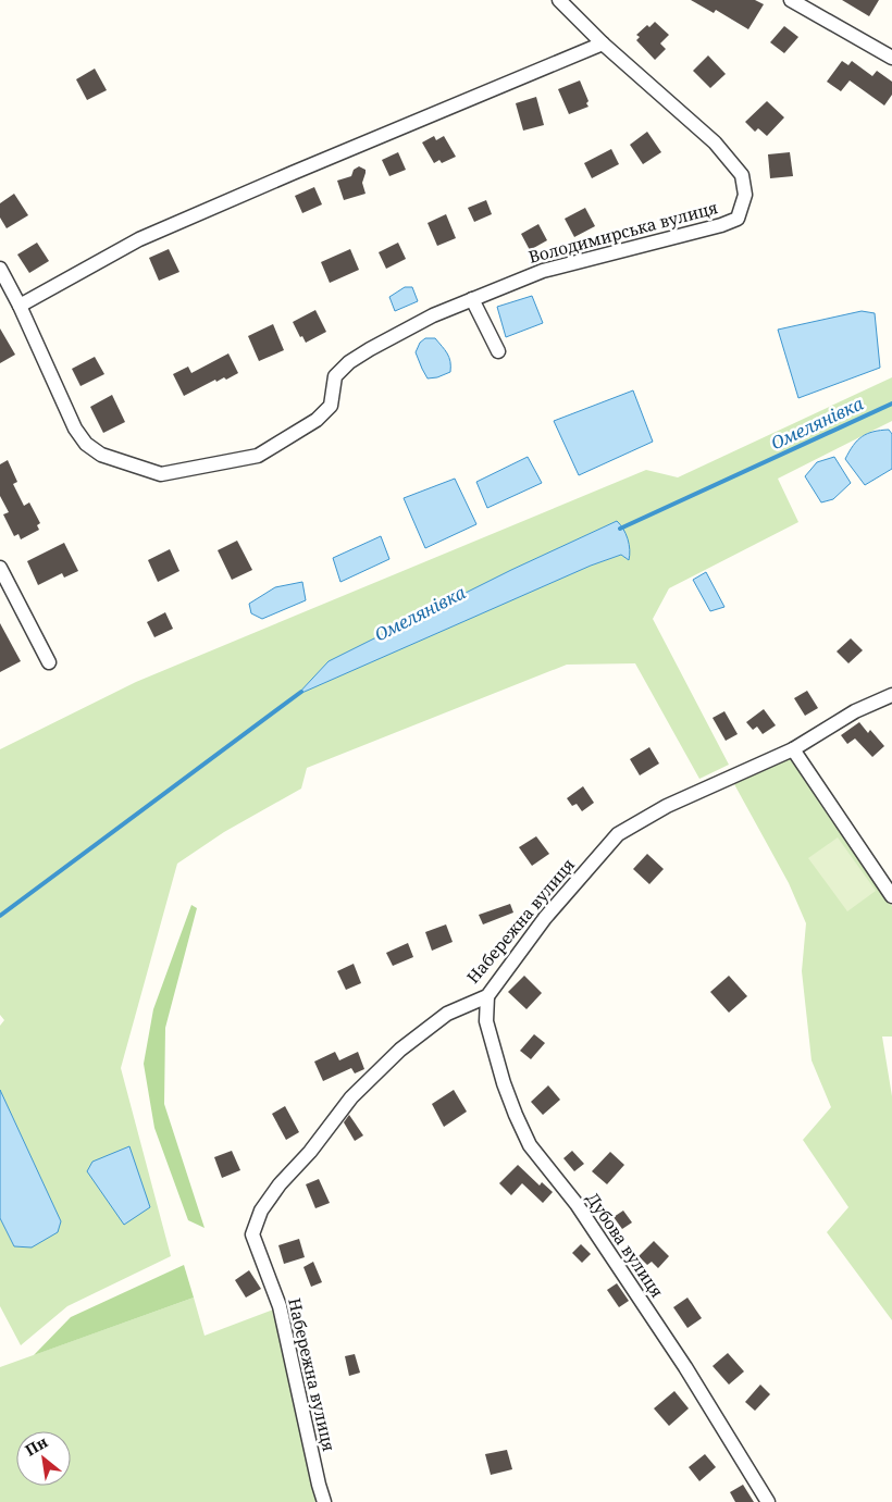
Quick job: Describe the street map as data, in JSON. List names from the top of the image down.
{
  "streets": {
    "street": ["Володимирська вулиця", "Набережна вулиця", "Дубова вулиця"]
  },
  "crossings": [
    ["Набережна вулиця", "Дубова вулиця"]
  ],
  "water": ["Омелянівка"],
  "north": "top left"
}
